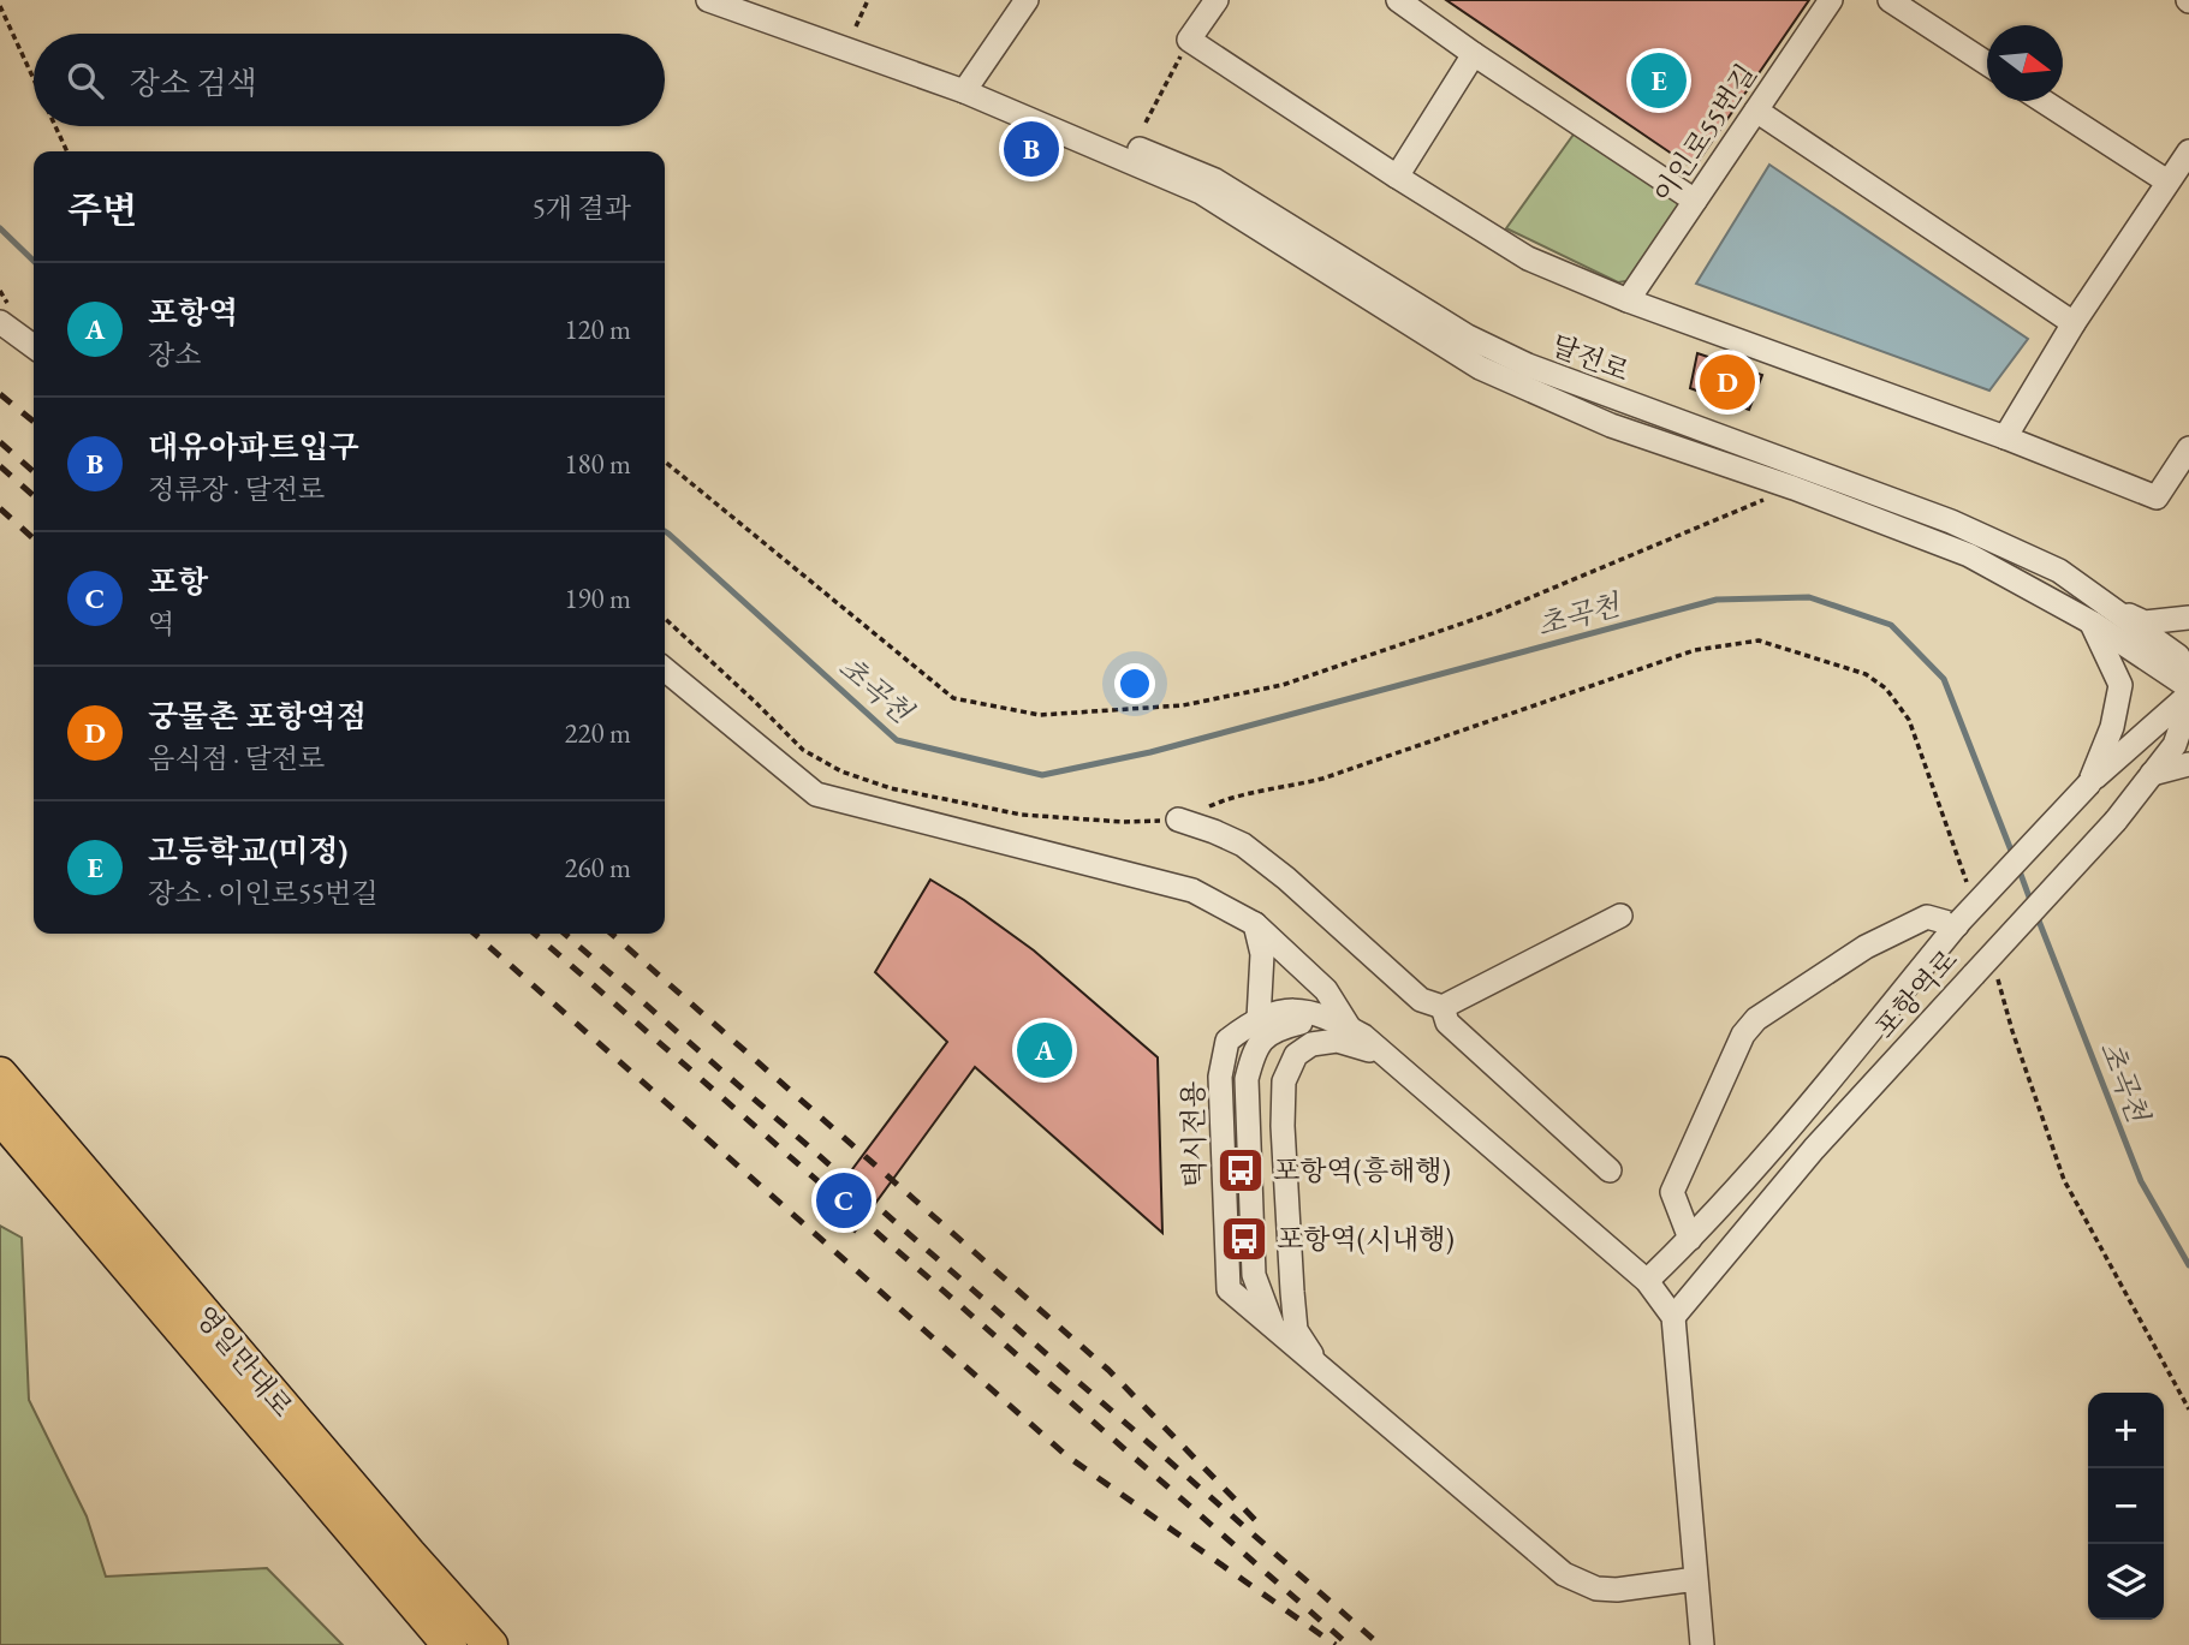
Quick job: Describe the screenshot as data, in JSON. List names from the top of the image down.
{
  "streets": {
    "highway": ["영일만대로"],
    "street": [
      "이인로55번길",
      "달전로",
      "포항역로",
      "택시전용"
    ]
  },
  "water": ["초곡천"],
  "places": {
    "bus stop": ["포항역(흥해행)", "포항역(시내행)"]
  },
  "north": "right",
  "page": {
    "search": "장소 검색",
    "pins": [
      "E",
      "B",
      "D",
      "A",
      "C"
    ],
    "heading": ["주변", "5개 결과"],
    "list": [
      {
        "mark": "A",
        "name": "포항역",
        "note": "장소",
        "value": "120 m"
      },
      {
        "mark": "B",
        "name": "대유아파트입구",
        "note": "정류장 · 달전로",
        "value": "180 m"
      },
      {
        "mark": "C",
        "name": "포항",
        "note": "역",
        "value": "190 m"
      },
      {
        "mark": "D",
        "name": "궁물촌 포항역점",
        "note": "음식점 · 달전로",
        "value": "220 m"
      },
      {
        "mark": "E",
        "name": "고등학교(미정)",
        "note": "장소 · 이인로55번길",
        "value": "260 m"
      }
    ],
    "map_buttons": ["+", "−"]
  }
}
